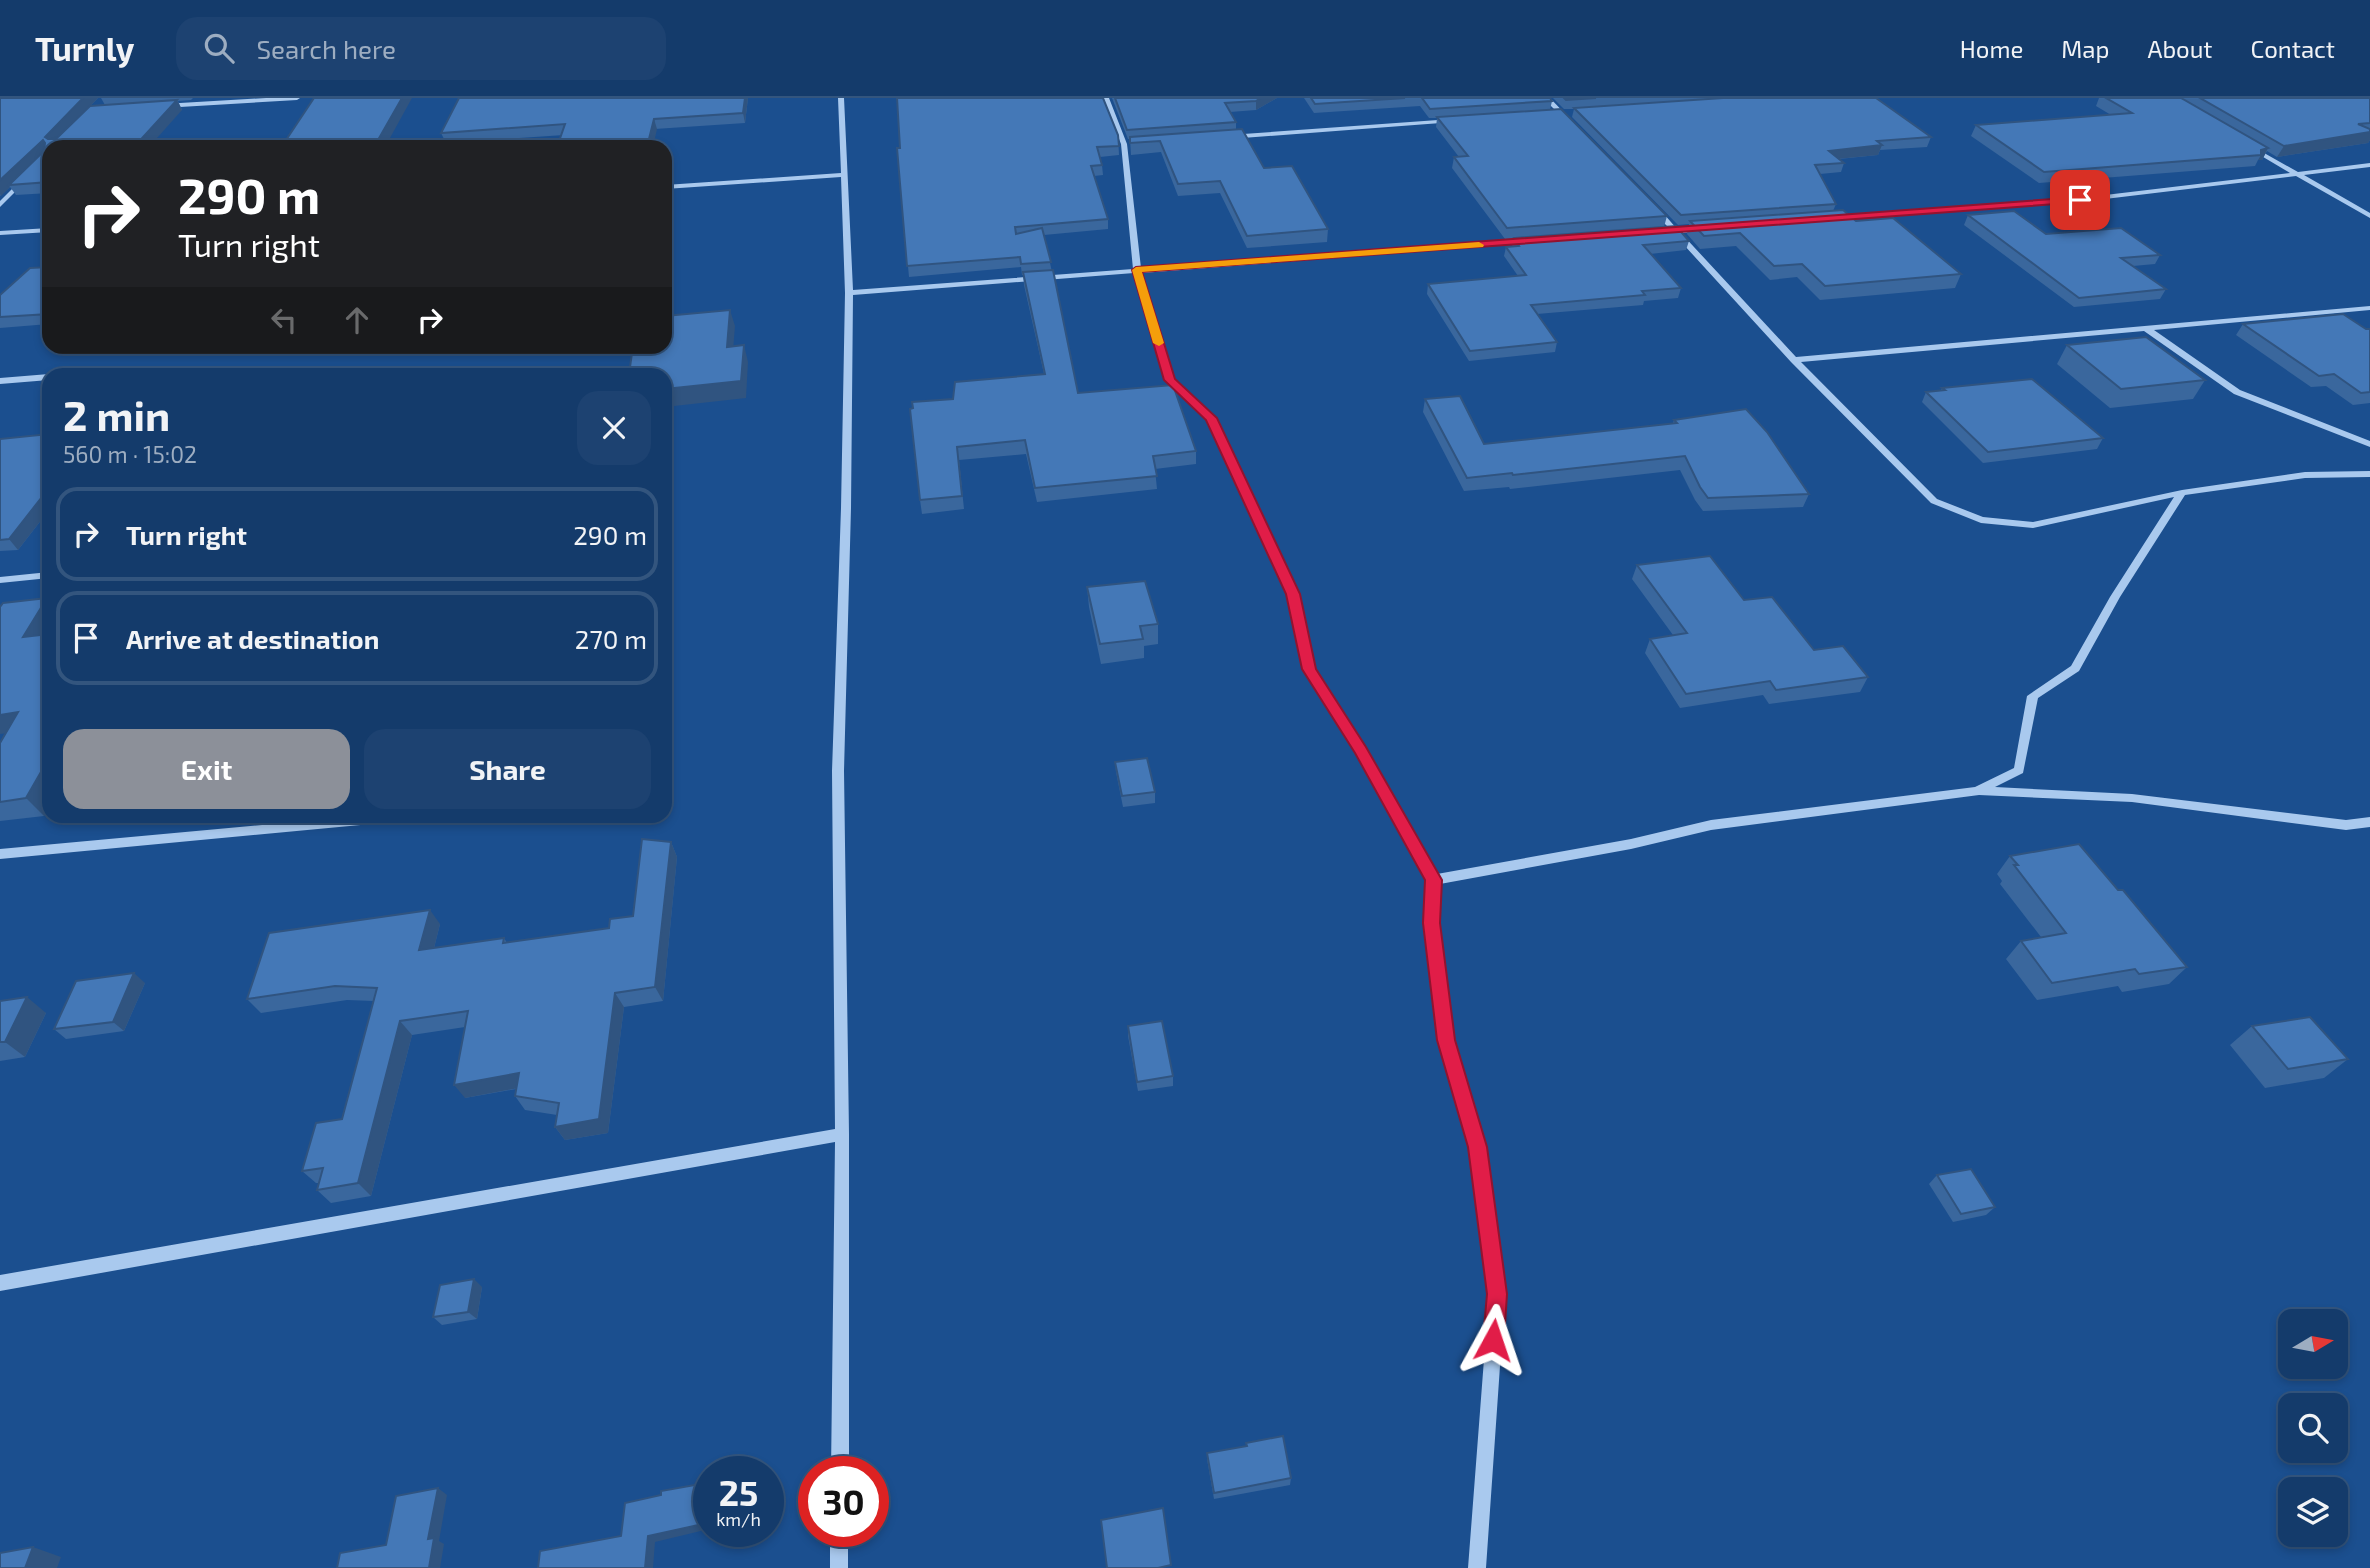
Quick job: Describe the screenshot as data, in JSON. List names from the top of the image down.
{
  "north": "right",
  "page": {
    "header": "Turnly",
    "search": "Search here",
    "nav": [
      "Home",
      "Map",
      "About",
      "Contact"
    ],
    "turn": ["290 m", "Turn right"],
    "heading": ["2 min", "560 m · 15:02"],
    "list": [
      {
        "name": "Turn right",
        "value": "290 m"
      },
      {
        "name": "Arrive at destination",
        "value": "270 m"
      }
    ],
    "buttons": ["Exit", "Share"],
    "speed": "25 km/h",
    "limit": "30"
  }
}
